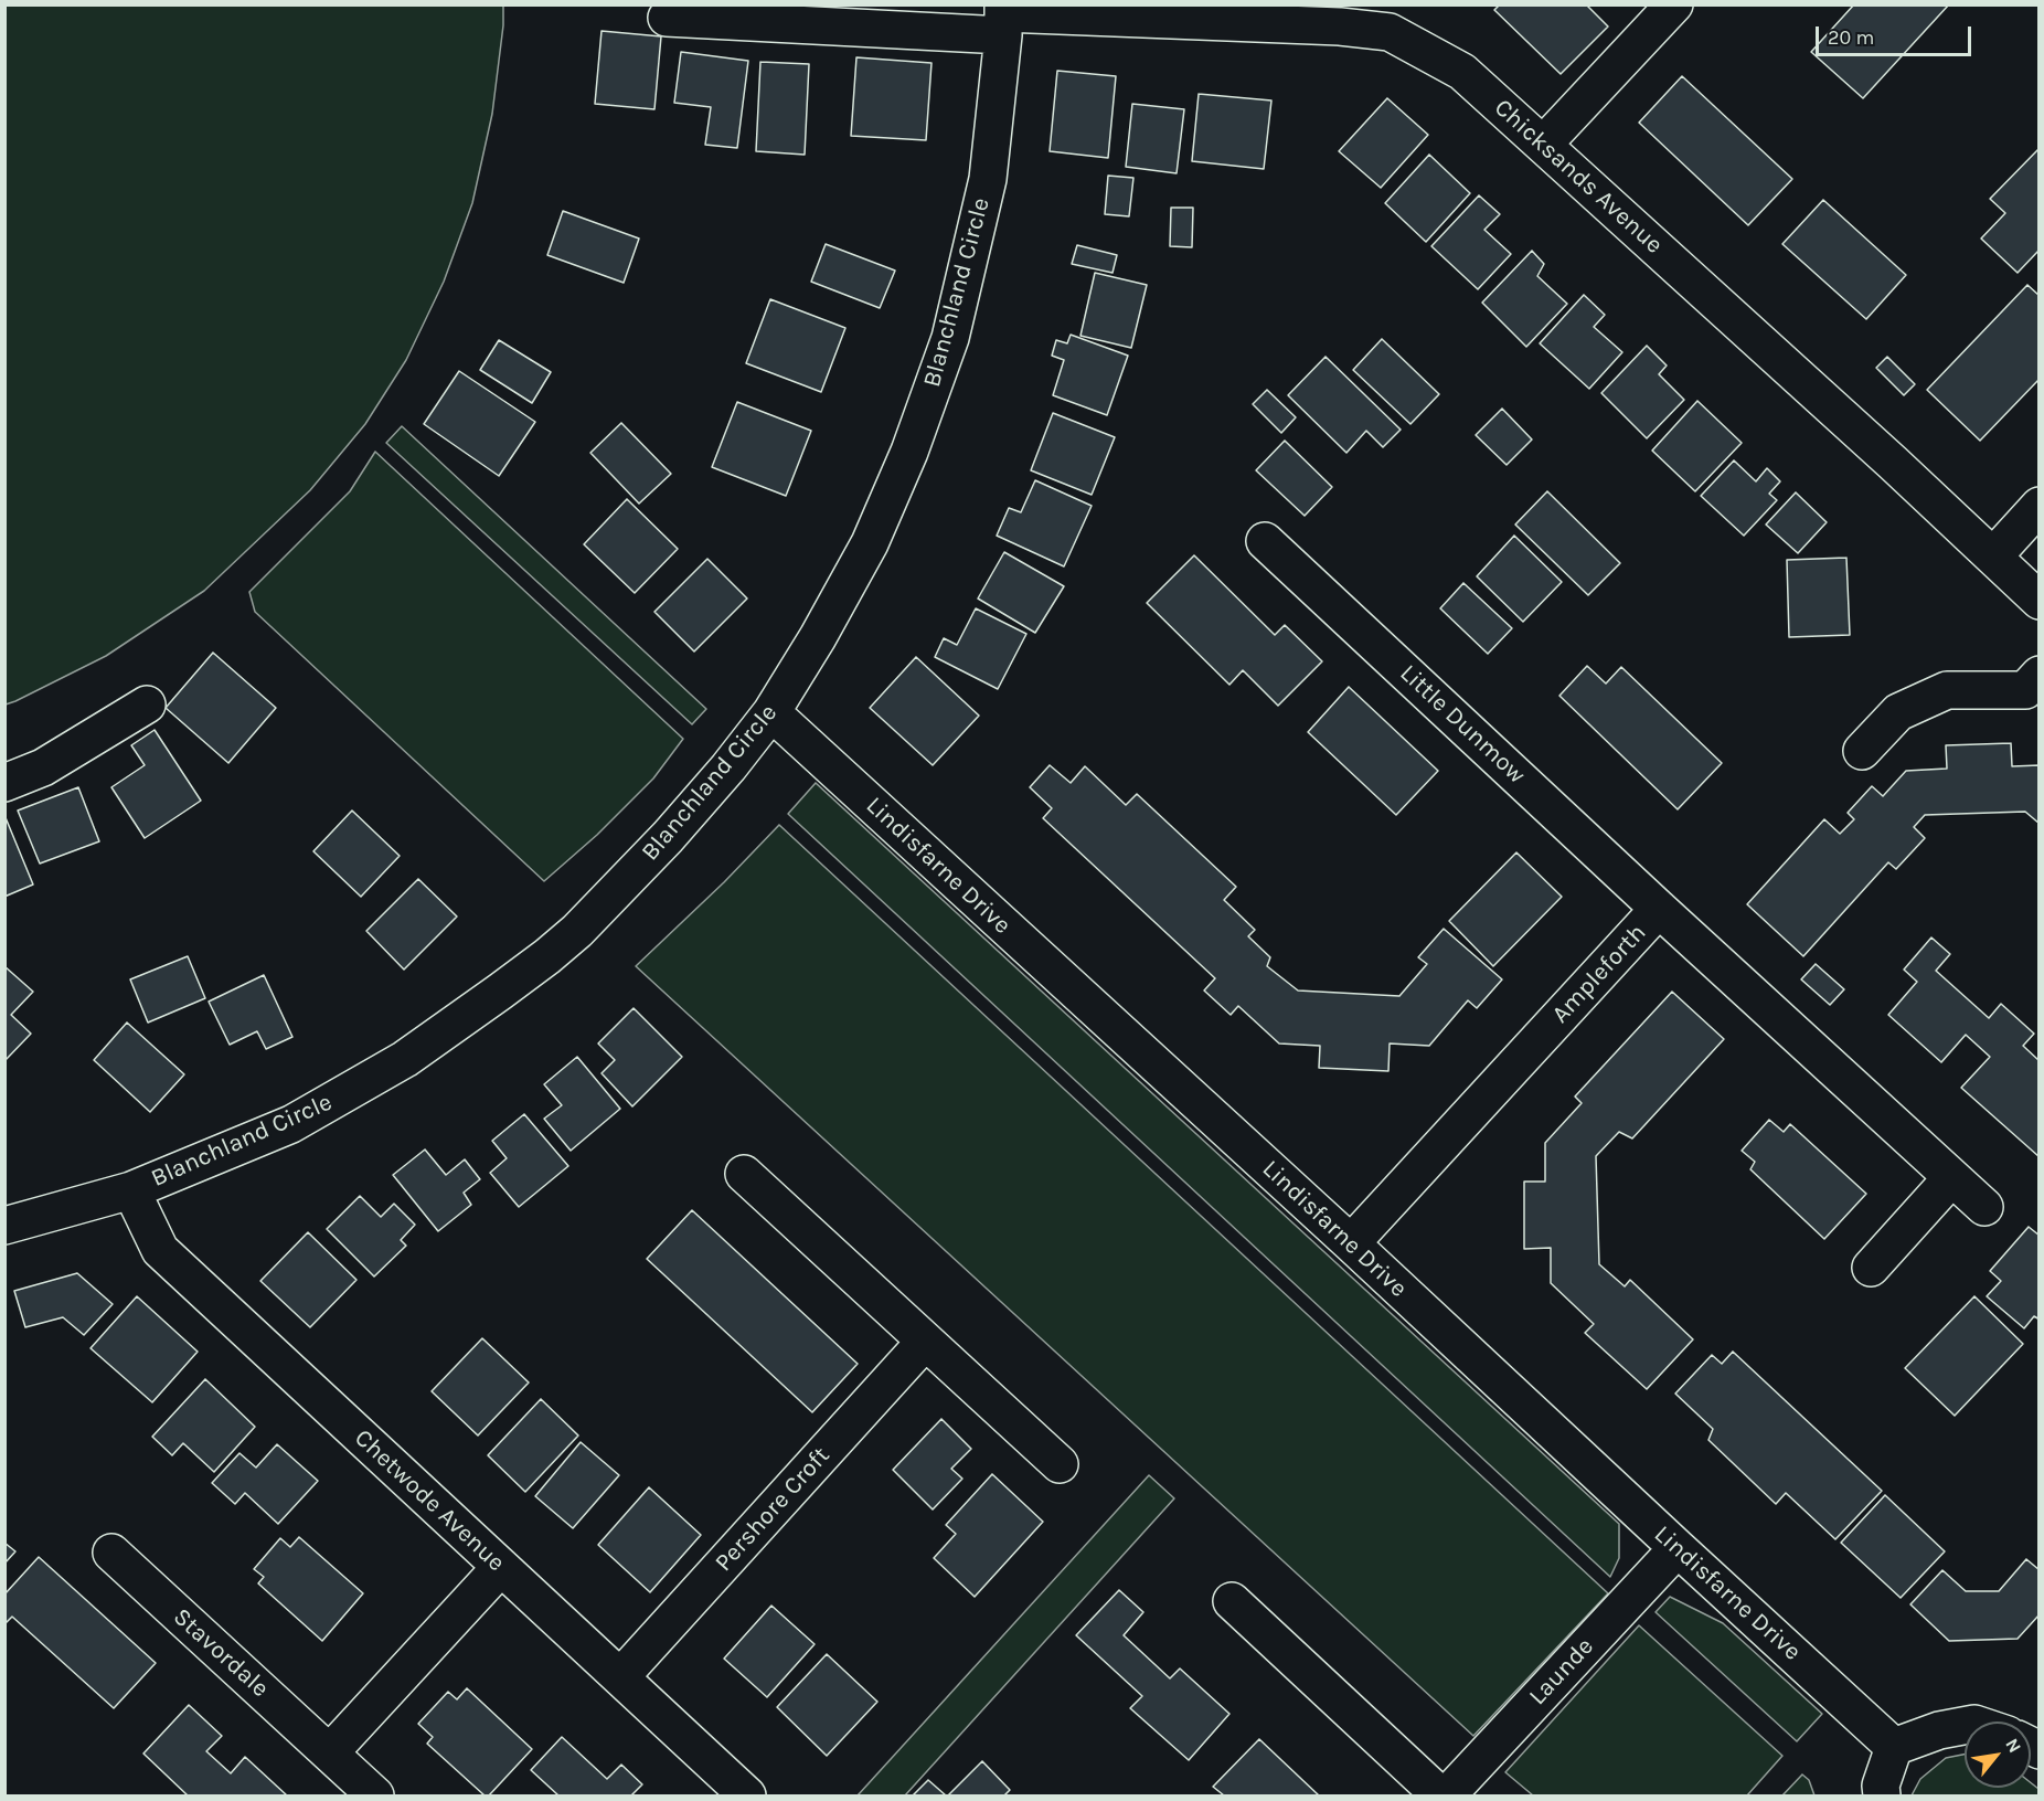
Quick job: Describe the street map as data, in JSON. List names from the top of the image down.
{
  "streets": {
    "street": [
      "Chicksands Avenue",
      "Blanchland Circle",
      "Little Dunmow",
      "Lindisfarne Drive",
      "Ampleforth",
      "Chetwode Avenue",
      "Pershore Croft",
      "Stavordale",
      "Launde"
    ]
  },
  "crossings": [
    ["Chicksands Avenue", "Blanchland Circle"],
    ["Blanchland Circle", "Lindisfarne Drive"],
    ["Blanchland Circle", "Chetwode Avenue"],
    ["Little Dunmow", "Ampleforth"],
    ["Lindisfarne Drive", "Ampleforth"],
    ["Lindisfarne Drive", "Launde"],
    ["Chetwode Avenue", "Pershore Croft"]
  ],
  "scale_bar": "20 m",
  "north": "top right"
}
